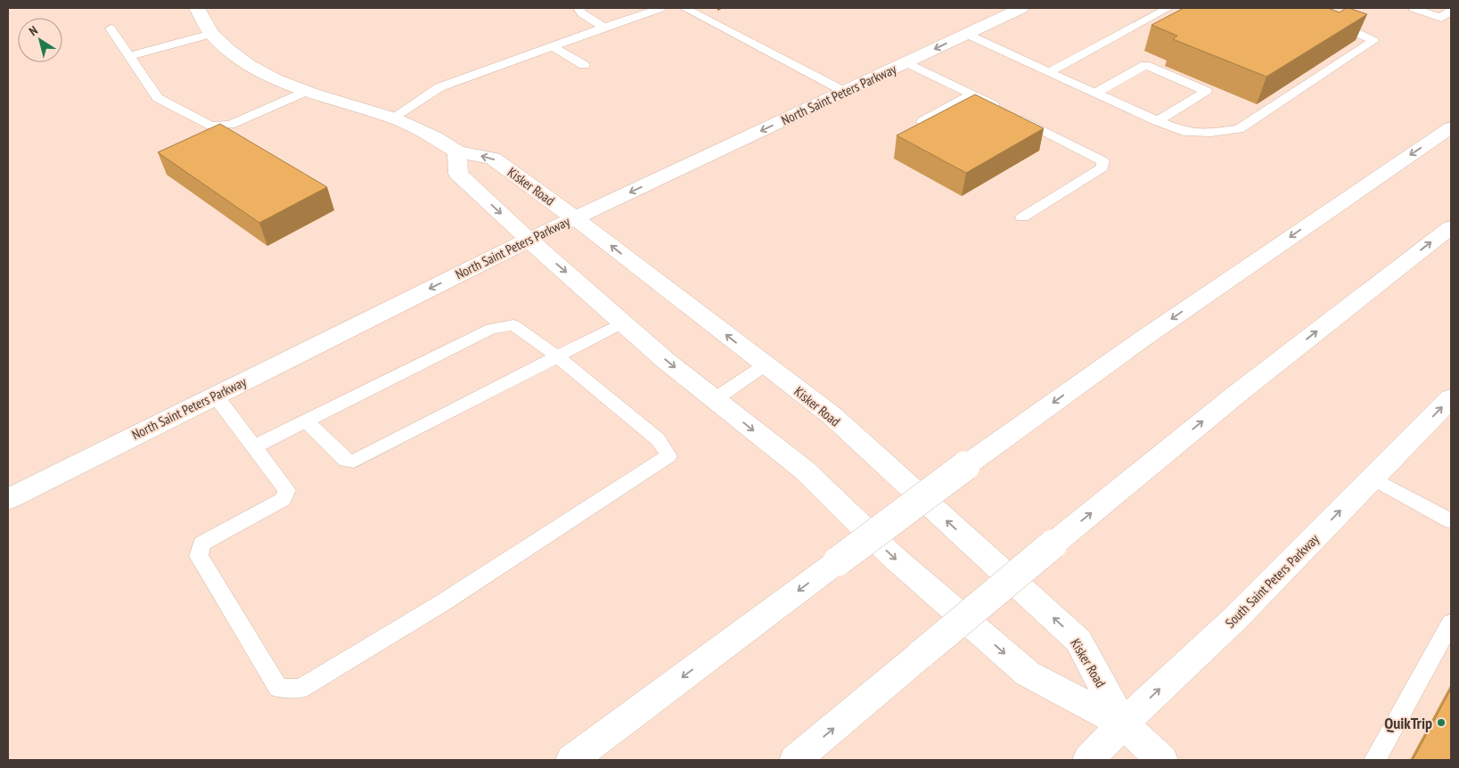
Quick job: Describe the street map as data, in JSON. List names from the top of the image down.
{
  "streets": {
    "main road": ["North Saint Peters Parkway", "Kisker Road", "South Saint Peters Parkway"]
  },
  "crossings": [
    ["North Saint Peters Parkway", "Kisker Road"],
    ["Kisker Road", "South Saint Peters Parkway"]
  ],
  "one_way": ["North Saint Peters Parkway"],
  "places": ["QuikTrip"],
  "north": "top left"
}
